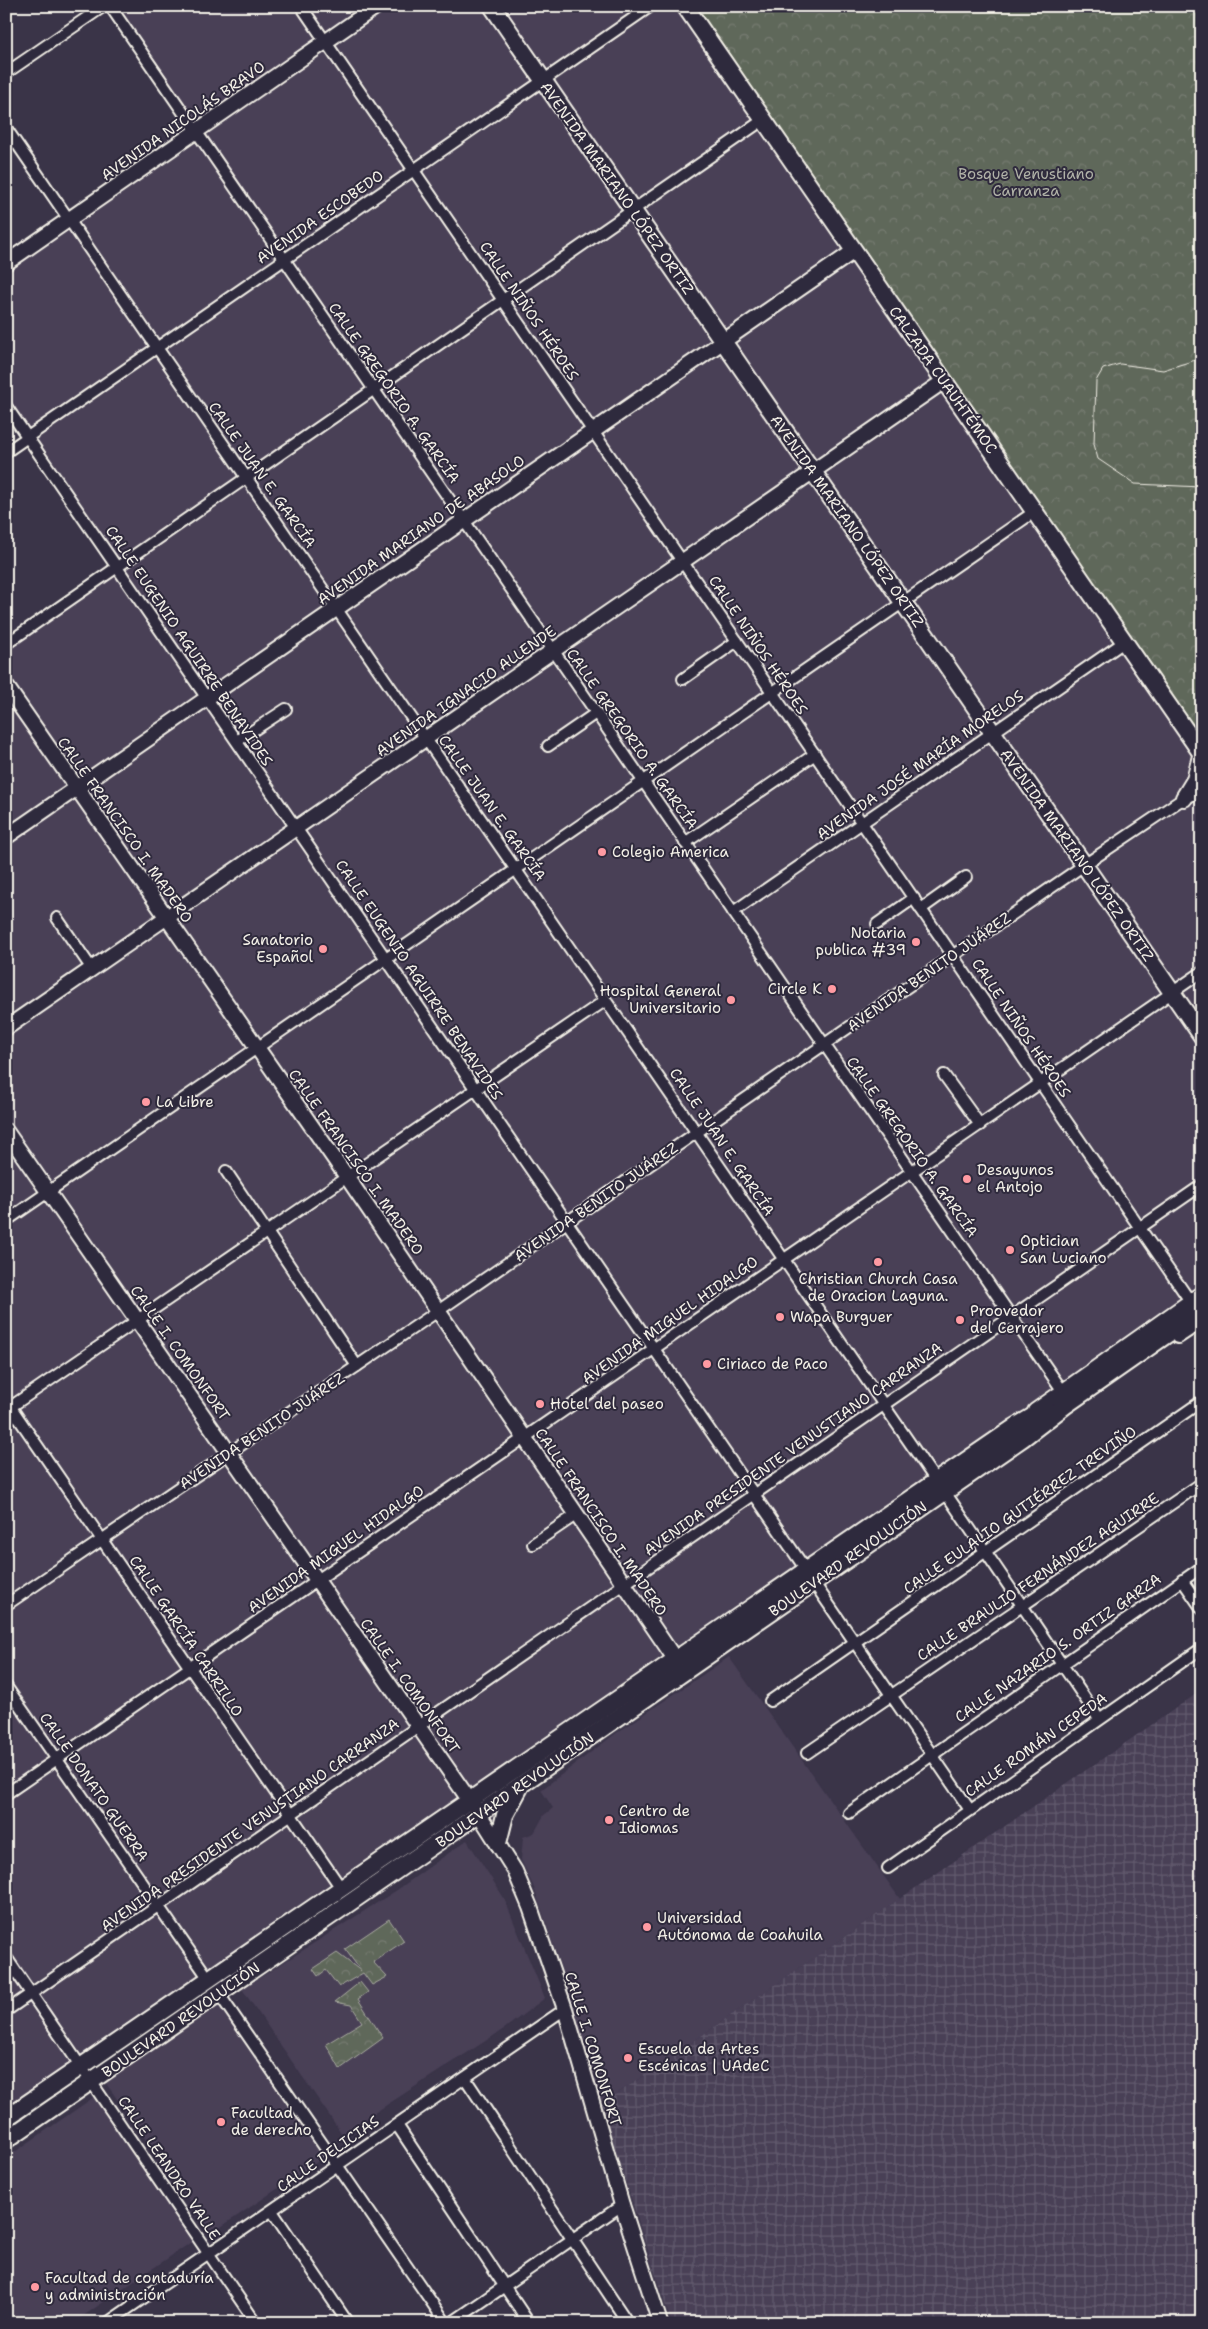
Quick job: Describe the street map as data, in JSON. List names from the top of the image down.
{
  "streets": {
    "main road": [
      "AVENIDA MARIANO LÓPEZ ORTIZ",
      "CALZADA CUAUHTÉMOC",
      "AVENIDA BENITO JUÁREZ",
      "BOULEVARD REVOLUCIÓN"
    ],
    "street": [
      "AVENIDA NICOLÁS BRAVO",
      "AVENIDA ESCOBEDO",
      "CALLE NIÑOS HÉROES",
      "CALLE GREGORIO A. GARCÍA",
      "CALLE JUAN E. GARCÍA",
      "AVENIDA MARIANO DE ABASOLO",
      "CALLE EUGENIO AGUIRRE BENAVIDES",
      "AVENIDA IGNACIO ALLENDE",
      "AVENIDA JOSÉ MARÍA MORELOS",
      "CALLE FRANCISCO I. MADERO",
      "AVENIDA MIGUEL HIDALGO",
      "CALLE I. COMONFORT",
      "AVENIDA PRESIDENTE VENUSTIANO CARRANZA",
      "CALLE EULALIO GUTIÉRREZ TREVIÑO",
      "CALLE BRAULIO FERNÁNDEZ AGUIRRE",
      "CALLE GARCÍA CARRILLO",
      "CALLE NAZARIO S. ORTIZ GARZA",
      "CALLE ROMÁN CEPEDA",
      "CALLE DONATO GUERRA",
      "CALLE DELICIAS",
      "CALLE LEANDRO VALLE"
    ]
  },
  "crossings": [
    ["AVENIDA NICOLÁS BRAVO", "CALLE NIÑOS HÉROES"],
    ["AVENIDA NICOLÁS BRAVO", "CALLE GREGORIO A. GARCÍA"],
    ["AVENIDA NICOLÁS BRAVO", "CALLE JUAN E. GARCÍA"],
    ["AVENIDA MARIANO LÓPEZ ORTIZ", "AVENIDA ESCOBEDO"],
    ["AVENIDA MARIANO LÓPEZ ORTIZ", "AVENIDA MARIANO DE ABASOLO"],
    ["AVENIDA MARIANO LÓPEZ ORTIZ", "AVENIDA IGNACIO ALLENDE"],
    ["AVENIDA MARIANO LÓPEZ ORTIZ", "AVENIDA JOSÉ MARÍA MORELOS"],
    ["AVENIDA MARIANO LÓPEZ ORTIZ", "AVENIDA BENITO JUÁREZ"],
    ["AVENIDA MARIANO LÓPEZ ORTIZ", "AVENIDA MIGUEL HIDALGO"],
    ["AVENIDA ESCOBEDO", "CALLE NIÑOS HÉROES"],
    ["AVENIDA ESCOBEDO", "CALLE GREGORIO A. GARCÍA"],
    ["AVENIDA ESCOBEDO", "CALLE JUAN E. GARCÍA"],
    ["AVENIDA ESCOBEDO", "CALLE EUGENIO AGUIRRE BENAVIDES"],
    ["CALLE NIÑOS HÉROES", "AVENIDA MARIANO DE ABASOLO"],
    ["CALLE NIÑOS HÉROES", "AVENIDA IGNACIO ALLENDE"],
    ["CALLE NIÑOS HÉROES", "AVENIDA JOSÉ MARÍA MORELOS"],
    ["CALLE NIÑOS HÉROES", "AVENIDA BENITO JUÁREZ"],
    ["CALLE NIÑOS HÉROES", "AVENIDA MIGUEL HIDALGO"],
    ["CALLE NIÑOS HÉROES", "AVENIDA PRESIDENTE VENUSTIANO CARRANZA"],
    ["CALZADA CUAUHTÉMOC", "AVENIDA MARIANO DE ABASOLO"],
    ["CALZADA CUAUHTÉMOC", "AVENIDA IGNACIO ALLENDE"],
    ["CALZADA CUAUHTÉMOC", "AVENIDA JOSÉ MARÍA MORELOS"],
    ["CALZADA CUAUHTÉMOC", "AVENIDA BENITO JUÁREZ"],
    ["CALLE GREGORIO A. GARCÍA", "AVENIDA MARIANO DE ABASOLO"],
    ["CALLE GREGORIO A. GARCÍA", "AVENIDA IGNACIO ALLENDE"],
    ["CALLE GREGORIO A. GARCÍA", "AVENIDA JOSÉ MARÍA MORELOS"],
    ["CALLE GREGORIO A. GARCÍA", "AVENIDA BENITO JUÁREZ"],
    ["CALLE GREGORIO A. GARCÍA", "AVENIDA MIGUEL HIDALGO"],
    ["CALLE GREGORIO A. GARCÍA", "AVENIDA PRESIDENTE VENUSTIANO CARRANZA"],
    ["CALLE JUAN E. GARCÍA", "AVENIDA MARIANO DE ABASOLO"],
    ["CALLE JUAN E. GARCÍA", "AVENIDA IGNACIO ALLENDE"],
    ["CALLE JUAN E. GARCÍA", "AVENIDA BENITO JUÁREZ"],
    ["CALLE JUAN E. GARCÍA", "AVENIDA MIGUEL HIDALGO"],
    ["CALLE JUAN E. GARCÍA", "AVENIDA PRESIDENTE VENUSTIANO CARRANZA"],
    ["CALLE JUAN E. GARCÍA", "CALLE EULALIO GUTIÉRREZ TREVIÑO"],
    ["CALLE JUAN E. GARCÍA", "CALLE BRAULIO FERNÁNDEZ AGUIRRE"],
    ["CALLE JUAN E. GARCÍA", "CALLE NAZARIO S. ORTIZ GARZA"],
    ["CALLE JUAN E. GARCÍA", "CALLE ROMÁN CEPEDA"],
    ["AVENIDA MARIANO DE ABASOLO", "CALLE EUGENIO AGUIRRE BENAVIDES"],
    ["AVENIDA MARIANO DE ABASOLO", "CALLE FRANCISCO I. MADERO"],
    ["CALLE EUGENIO AGUIRRE BENAVIDES", "AVENIDA IGNACIO ALLENDE"],
    ["CALLE EUGENIO AGUIRRE BENAVIDES", "AVENIDA BENITO JUÁREZ"],
    ["CALLE EUGENIO AGUIRRE BENAVIDES", "AVENIDA MIGUEL HIDALGO"],
    ["CALLE EUGENIO AGUIRRE BENAVIDES", "AVENIDA PRESIDENTE VENUSTIANO CARRANZA"],
    ["CALLE EUGENIO AGUIRRE BENAVIDES", "CALLE EULALIO GUTIÉRREZ TREVIÑO"],
    ["CALLE EUGENIO AGUIRRE BENAVIDES", "BOULEVARD REVOLUCIÓN"],
    ["CALLE EUGENIO AGUIRRE BENAVIDES", "CALLE BRAULIO FERNÁNDEZ AGUIRRE"],
    ["CALLE EUGENIO AGUIRRE BENAVIDES", "CALLE NAZARIO S. ORTIZ GARZA"],
    ["CALLE EUGENIO AGUIRRE BENAVIDES", "CALLE ROMÁN CEPEDA"],
    ["AVENIDA IGNACIO ALLENDE", "CALLE FRANCISCO I. MADERO"],
    ["CALLE FRANCISCO I. MADERO", "AVENIDA BENITO JUÁREZ"],
    ["CALLE FRANCISCO I. MADERO", "AVENIDA MIGUEL HIDALGO"],
    ["CALLE FRANCISCO I. MADERO", "AVENIDA PRESIDENTE VENUSTIANO CARRANZA"],
    ["AVENIDA BENITO JUÁREZ", "CALLE I. COMONFORT"],
    ["AVENIDA BENITO JUÁREZ", "CALLE GARCÍA CARRILLO"],
    ["AVENIDA MIGUEL HIDALGO", "CALLE I. COMONFORT"],
    ["AVENIDA MIGUEL HIDALGO", "CALLE GARCÍA CARRILLO"],
    ["AVENIDA MIGUEL HIDALGO", "CALLE DONATO GUERRA"],
    ["CALLE I. COMONFORT", "AVENIDA PRESIDENTE VENUSTIANO CARRANZA"],
    ["CALLE I. COMONFORT", "BOULEVARD REVOLUCIÓN"],
    ["CALLE I. COMONFORT", "CALLE DELICIAS"],
    ["AVENIDA PRESIDENTE VENUSTIANO CARRANZA", "CALLE GARCÍA CARRILLO"],
    ["AVENIDA PRESIDENTE VENUSTIANO CARRANZA", "CALLE DONATO GUERRA"],
    ["AVENIDA PRESIDENTE VENUSTIANO CARRANZA", "CALLE LEANDRO VALLE"],
    ["BOULEVARD REVOLUCIÓN", "CALLE LEANDRO VALLE"],
    ["CALLE DELICIAS", "CALLE LEANDRO VALLE"]
  ],
  "parks": ["Bosque Venustiano Carranza"],
  "places": [
    "Colegio America",
    "Notaria publica #39",
    "Sanatorio Español",
    "Circle K",
    "Hospital General Universitario",
    "La Libre",
    "Desayunos el Antojo",
    "Optician San Luciano",
    "Christian Church Casa de Oracion Laguna.",
    "Wapa Burguer",
    "Proovedor del Cerrajero",
    "Ciriaco de Paco",
    "Hotel del paseo",
    "Centro de Idiomas",
    "Universidad Autónoma de Coahuila",
    "Escuela de Artes Escénicas | UAdeC",
    "Facultad de derecho",
    "Facultad de contaduría y administración"
  ]
}
